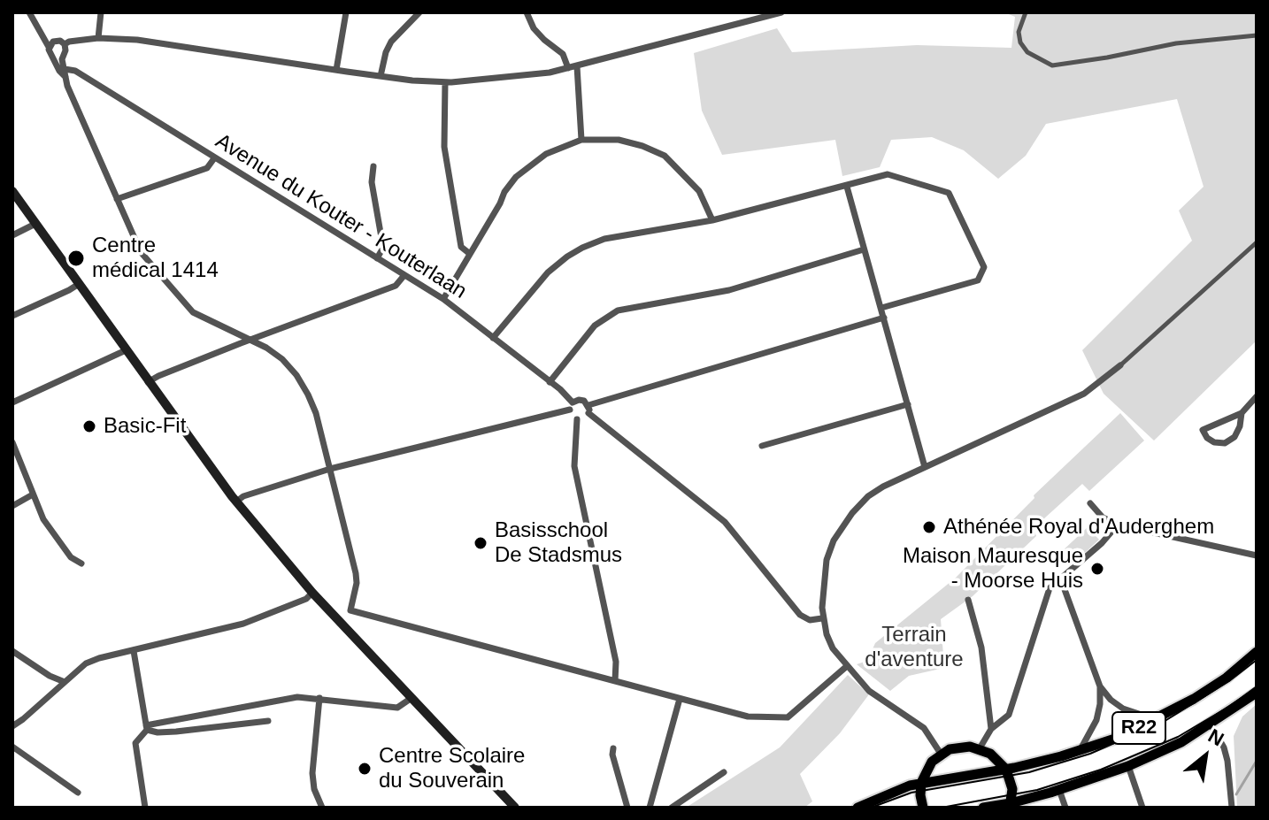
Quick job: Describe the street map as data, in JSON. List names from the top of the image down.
{
  "streets": {
    "main road": ["R22"],
    "street": ["Avenue du Kouter - Kouterlaan"]
  },
  "parks": ["Terrain d'aventure"],
  "places": [
    "Centre médical 1414",
    "Basic-Fit",
    "Athénée Royal d'Auderghem",
    "Basisschool De Stadsmus",
    "Maison Mauresque - Moorse Huis",
    "Centre Scolaire du Souverain"
  ],
  "north": "top right"
}
